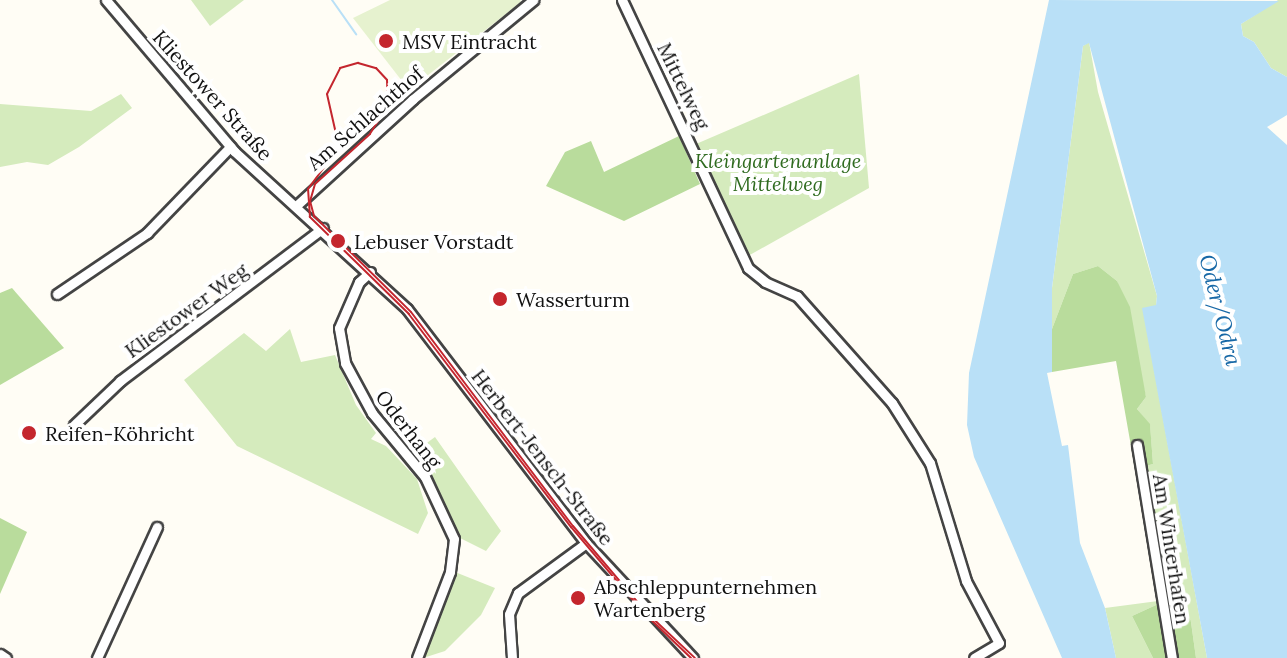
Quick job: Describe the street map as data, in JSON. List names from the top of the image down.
{
  "streets": {
    "street": [
      "Mittelweg",
      "Kliestower Straße",
      "Am Schlachthof",
      "Kliestower Weg",
      "Oderhang",
      "Herbert-Jensch-Straße",
      "Am Winterhafen"
    ]
  },
  "crossings": [
    ["Kliestower Straße", "Am Schlachthof"],
    ["Kliestower Straße", "Kliestower Weg"],
    ["Kliestower Straße", "Oderhang"],
    ["Kliestower Straße", "Herbert-Jensch-Straße"],
    ["Oderhang", "Herbert-Jensch-Straße"]
  ],
  "water": ["Oder/Odra"],
  "parks": ["Kleingartenanlage Mittelweg"],
  "places": [
    "MSV Eintracht",
    "Lebuser Vorstadt",
    "Wasserturm",
    "Reifen-Köhricht",
    "Abschleppunternehmen Wartenberg"
  ]
}
